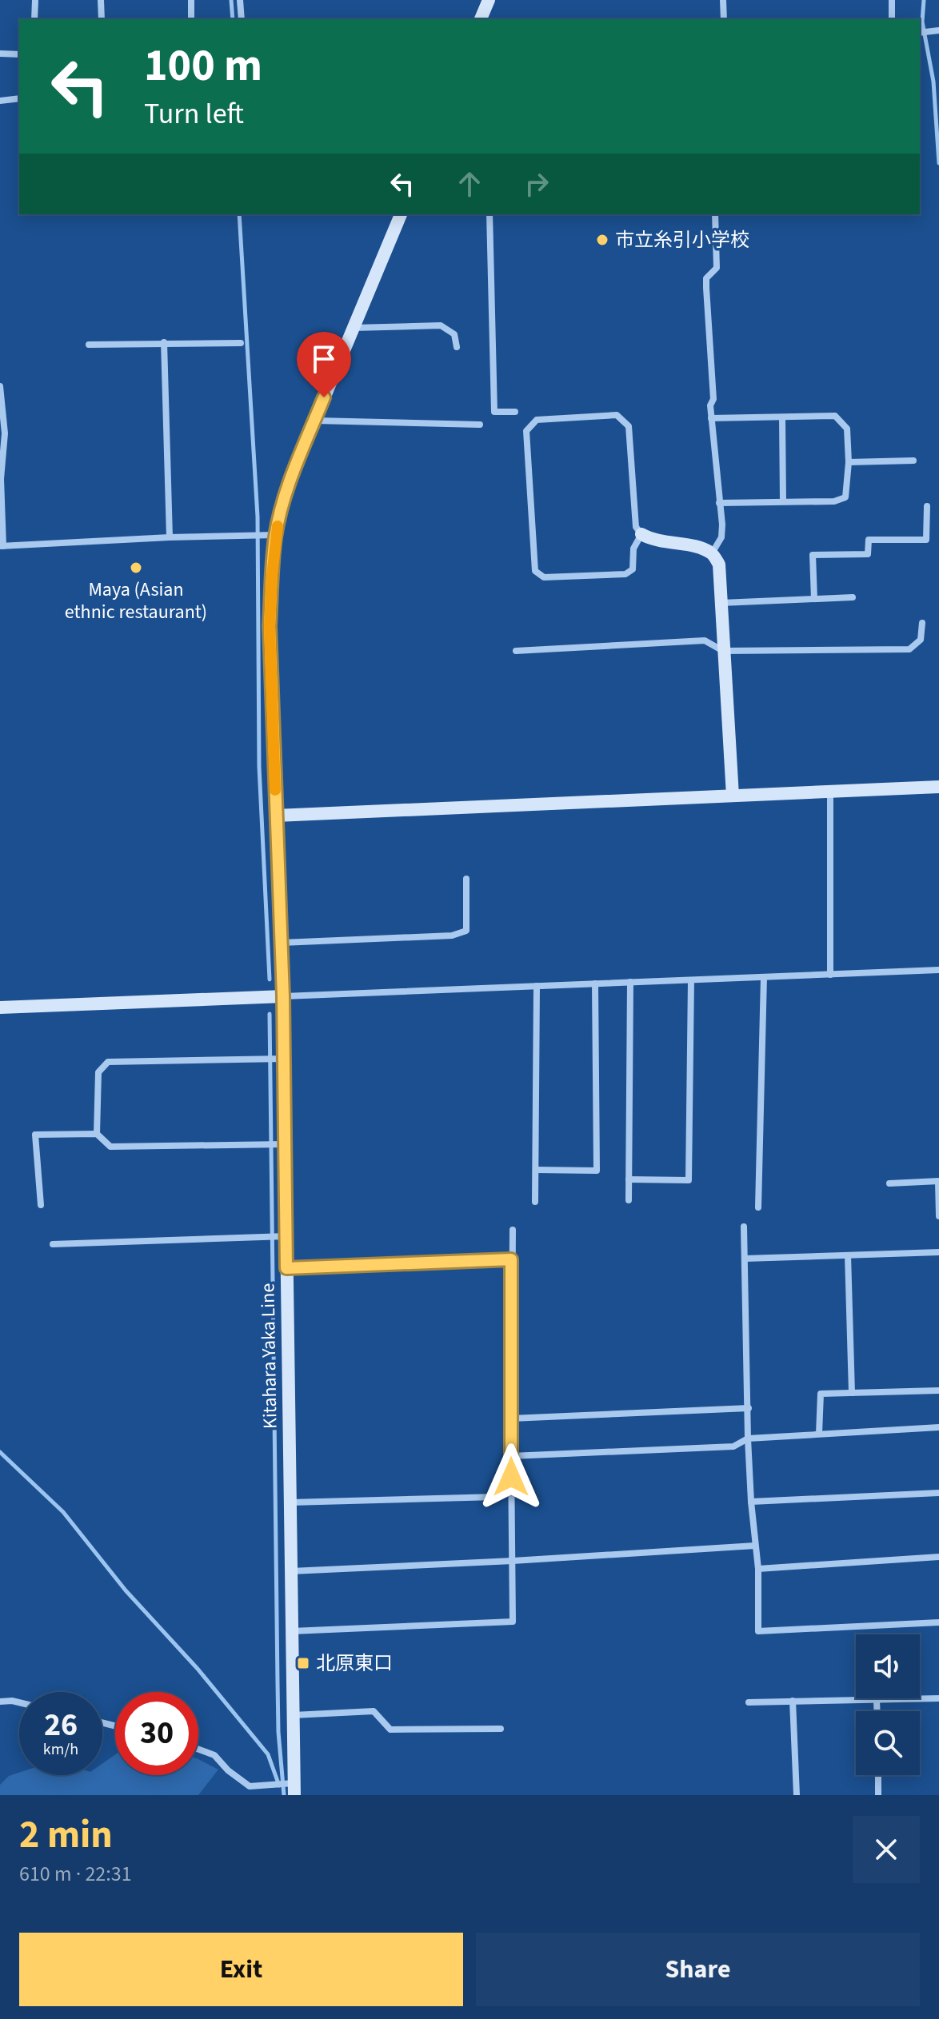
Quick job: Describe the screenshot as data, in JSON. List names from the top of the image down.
{
  "streets": {
    "main road": ["Kitahara Yaka Line"]
  },
  "places": {
    "other": ["市立糸引小学校", "Maya (Asian ethnic restaurant)"],
    "transit": ["北原東口"]
  },
  "page": {
    "turn": ["100 m", "Turn left"],
    "speed": "26 km/h",
    "limit": "30",
    "heading": ["2 min", "610 m · 22:31"],
    "buttons": ["Exit", "Share"]
  }
}
